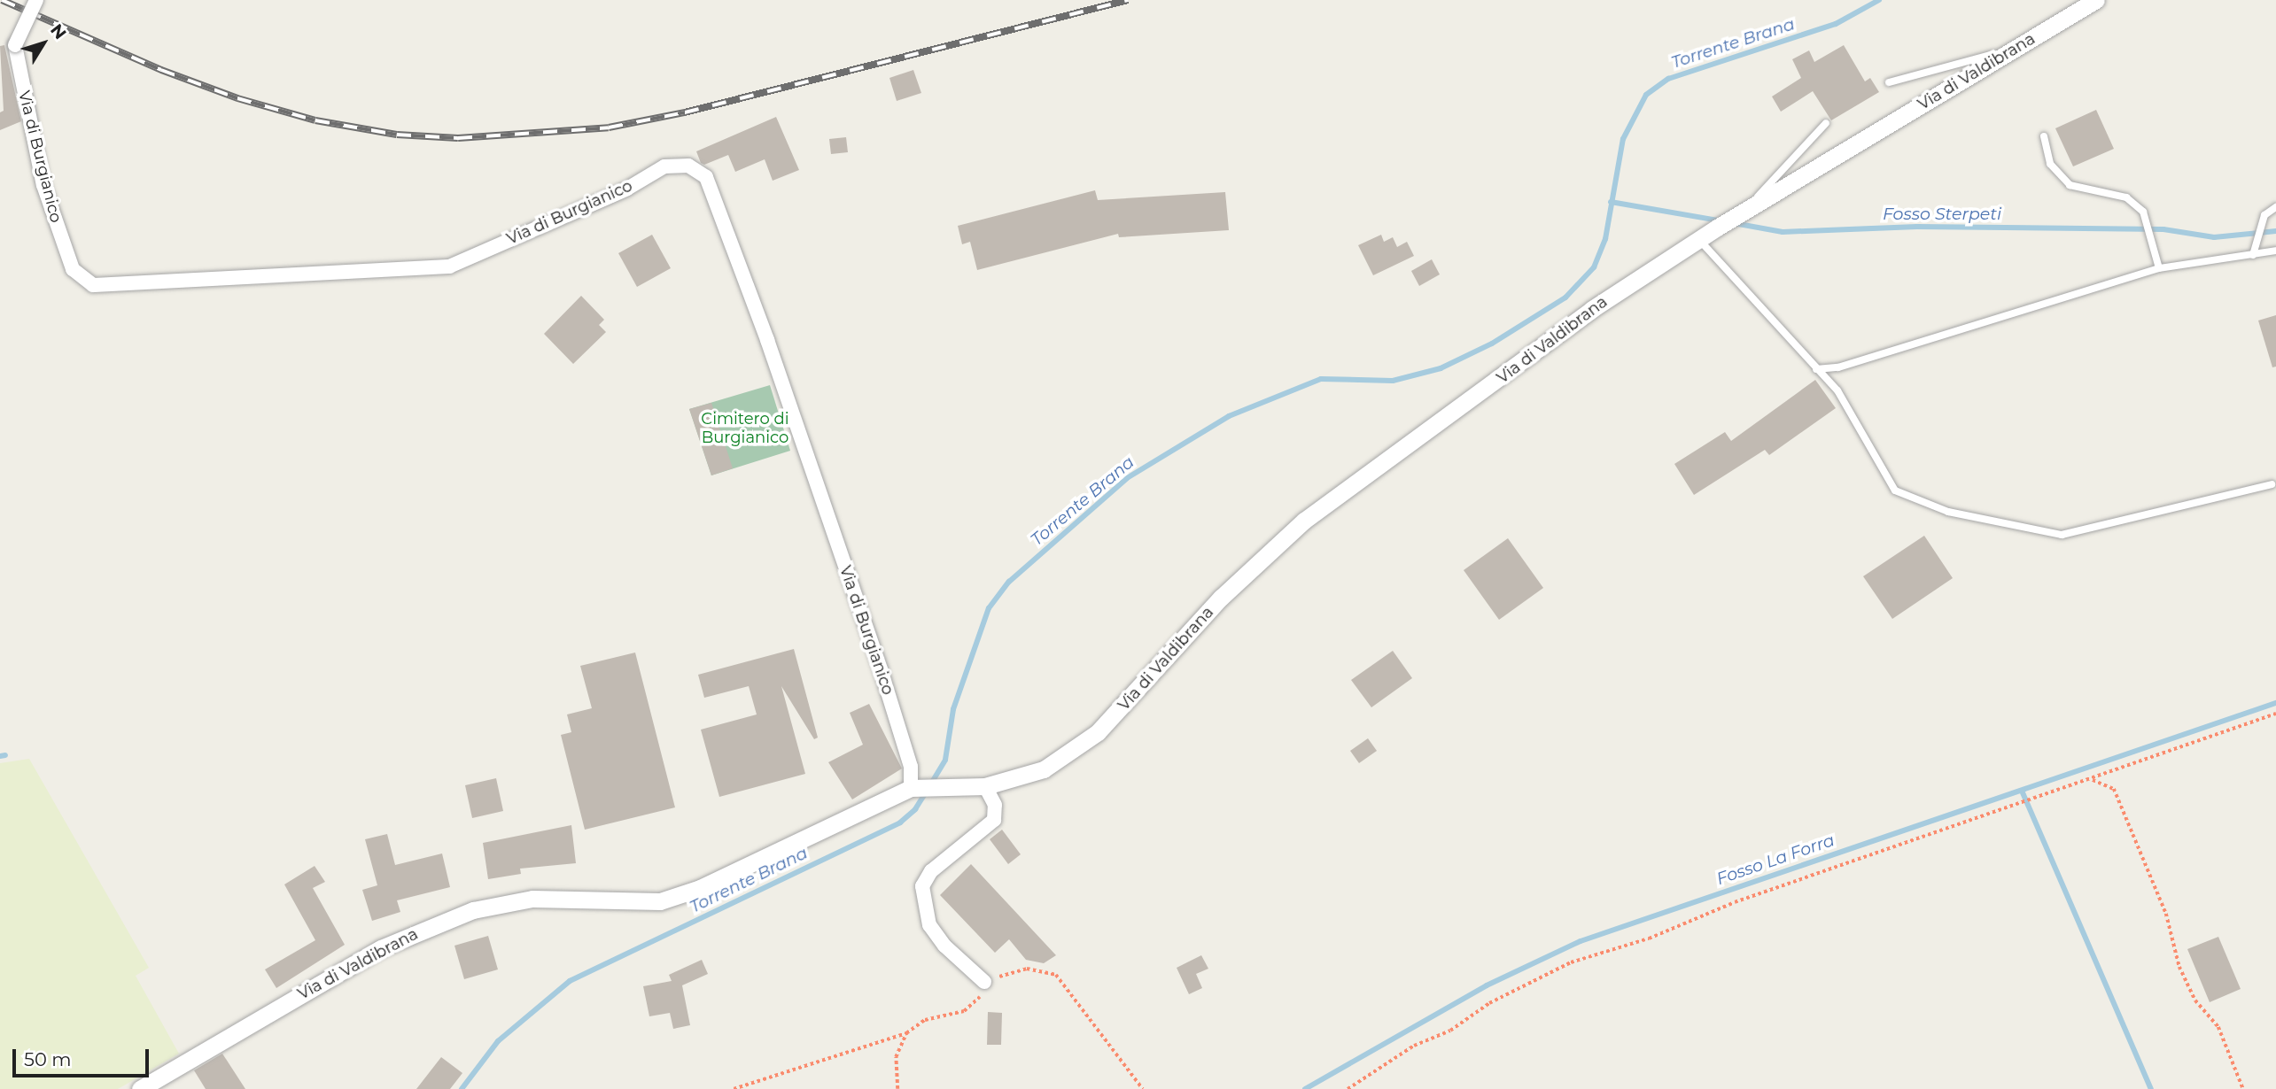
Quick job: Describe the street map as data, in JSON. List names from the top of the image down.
{
  "streets": {
    "street": ["Via di Valdibrana", "Via di Burgianico"]
  },
  "crossings": [
    ["Via di Valdibrana", "Via di Burgianico"]
  ],
  "water": ["Torrente Brana", "Fosso Sterpeti", "Fosso La Forra"],
  "parks": ["Cimitero di Burgianico"],
  "scale_bar": "50 m",
  "north": "top right"
}
